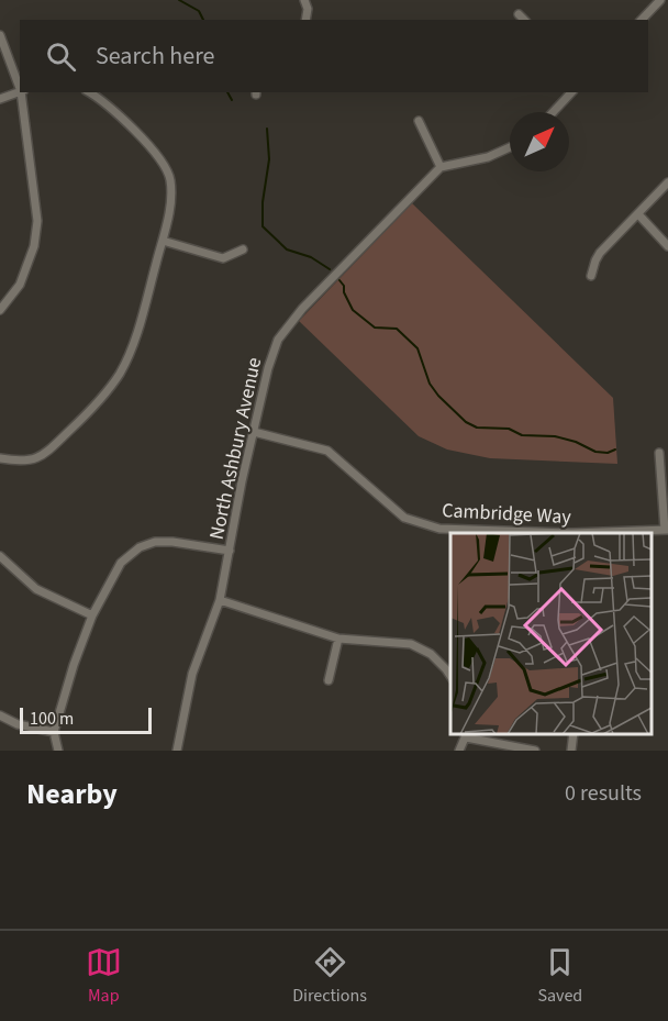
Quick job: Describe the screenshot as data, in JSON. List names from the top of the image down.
{
  "streets": {
    "street": ["North Ashbury Avenue", "Cambridge Way"]
  },
  "crossings": [
    ["North Ashbury Avenue", "Cambridge Way"]
  ],
  "scale_bar": "100 m",
  "north": "top right",
  "page": {
    "search": "Search here",
    "scale": "100 m",
    "heading": ["Nearby", "0 results"],
    "nav": ["Map", "Directions", "Saved"]
  }
}
